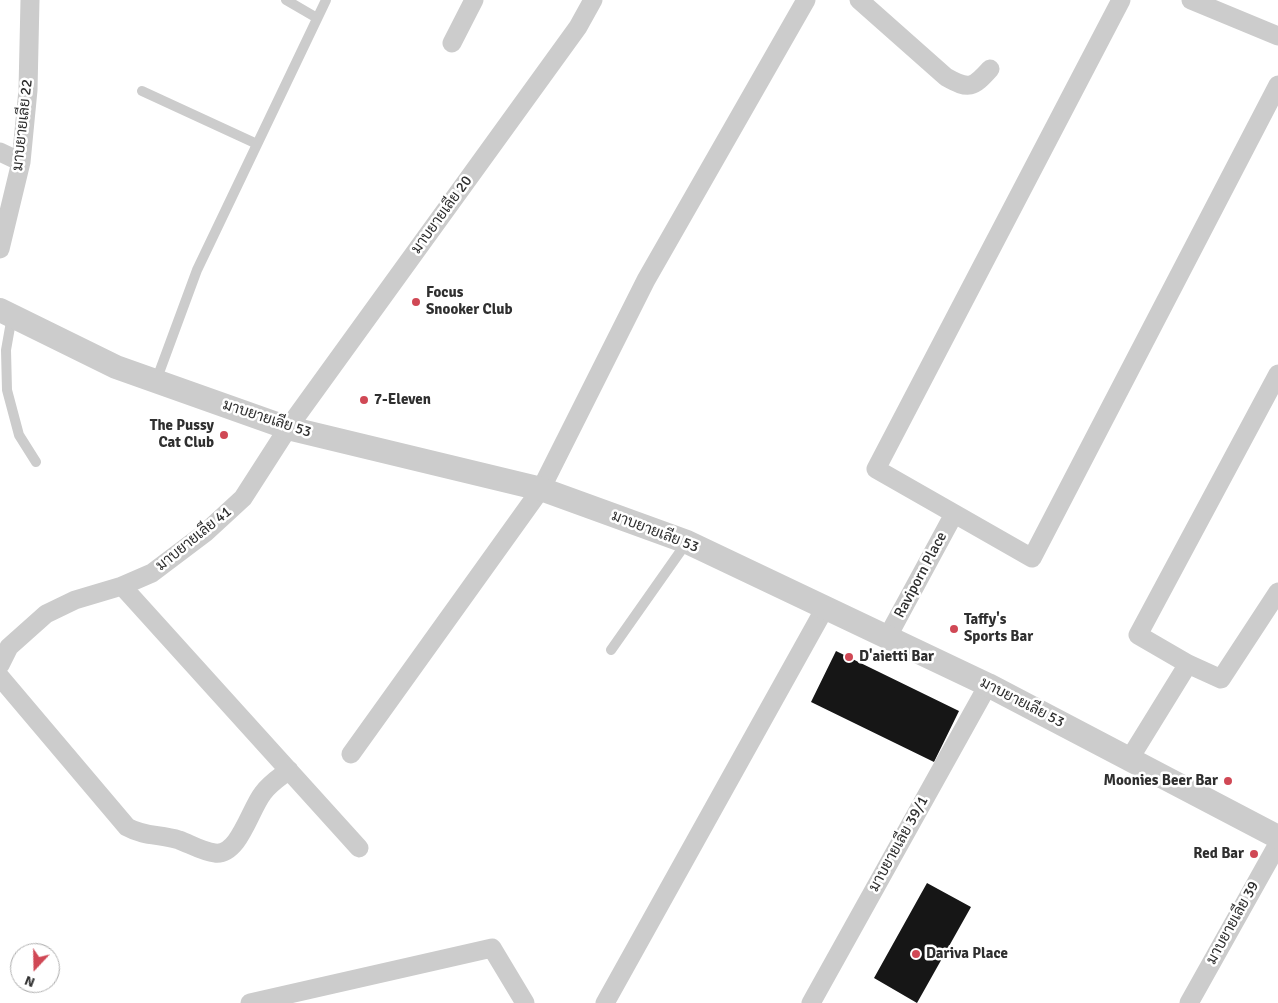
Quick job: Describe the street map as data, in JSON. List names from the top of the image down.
{
  "streets": {
    "street": [
      "มาบยายเลีย 22",
      "มาบยายเลีย 20",
      "มาบยายเลีย 53",
      "มาบยายเลีย 41",
      "Raviporn Place",
      "มาบยายเลีย 39/1",
      "มาบยายเลีย 39"
    ]
  },
  "crossings": [
    ["มาบยายเลีย 20", "มาบยายเลีย 53"],
    ["มาบยายเลีย 20", "มาบยายเลีย 41"],
    ["มาบยายเลีย 53", "มาบยายเลีย 41"],
    ["มาบยายเลีย 53", "Raviporn Place"],
    ["มาบยายเลีย 53", "มาบยายเลีย 39/1"]
  ],
  "places": [
    "Focus Snooker Club",
    "7-Eleven",
    "The Pussy Cat Club",
    "Taffy's Sports Bar",
    "D'aietti Bar",
    "Moonies Beer Bar",
    "Red Bar",
    "Dariva Place"
  ],
  "north": "bottom"
}
